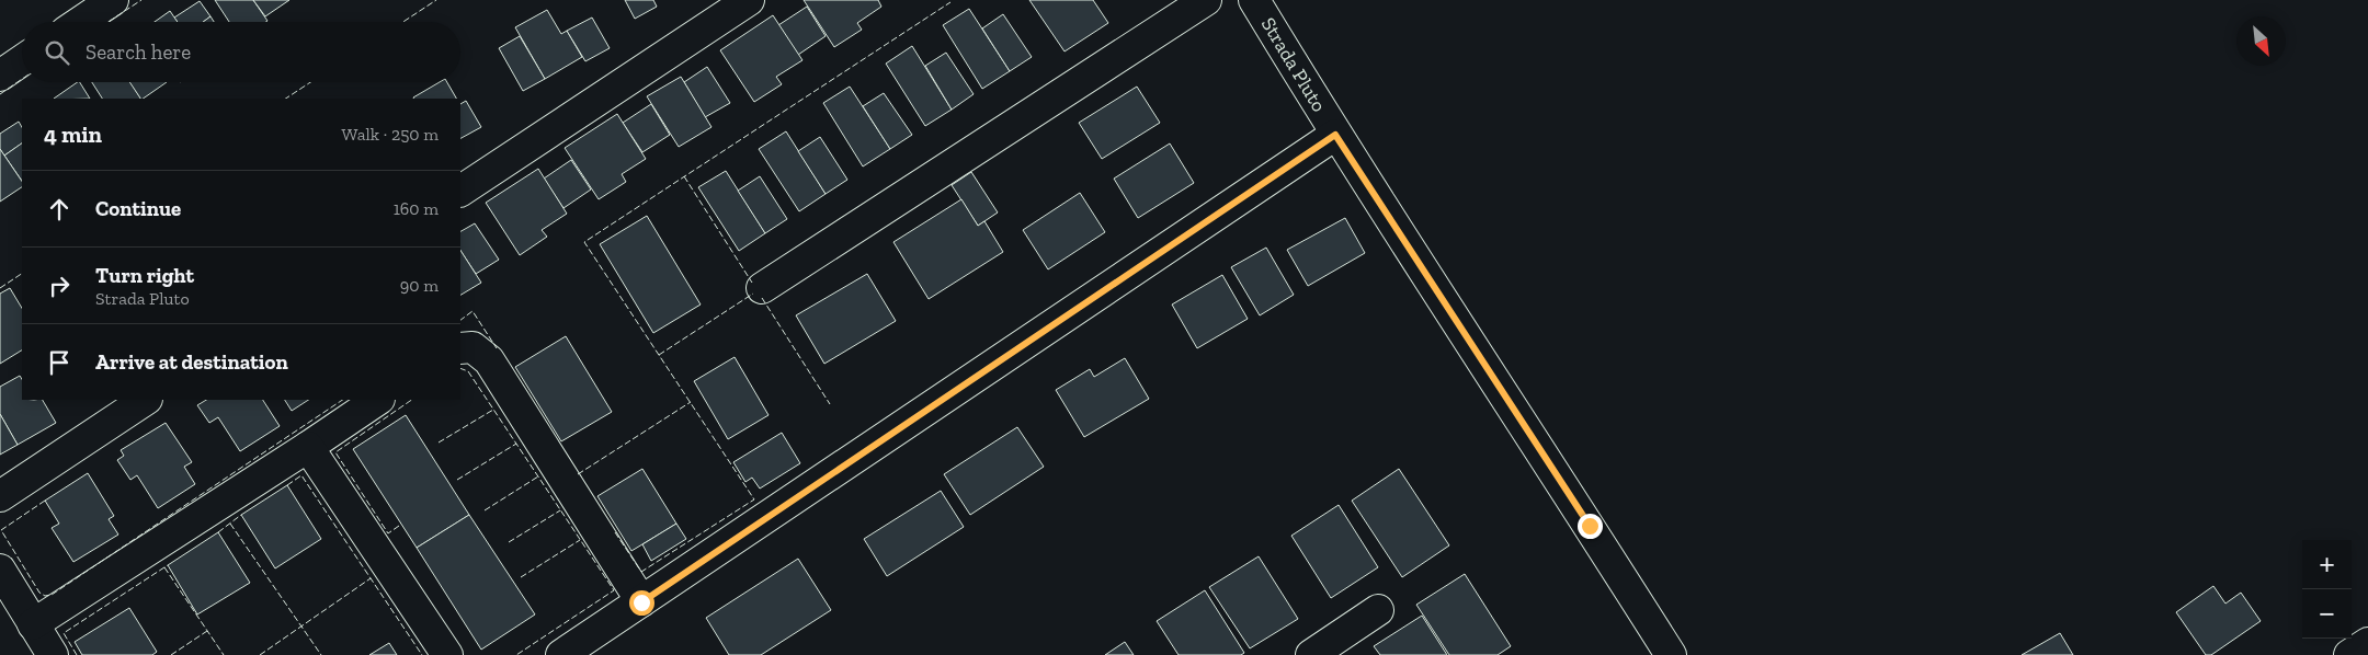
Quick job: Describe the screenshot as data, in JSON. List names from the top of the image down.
{
  "streets": {
    "street": ["Strada Pluto"]
  },
  "north": "bottom right",
  "page": {
    "search": "Search here",
    "heading": ["4 min", "Walk · 250 m"],
    "list": [
      ["Continue", "160 m"],
      ["Turn right", "Strada Pluto", "90 m"],
      "Arrive at destination"
    ],
    "map_buttons": ["+", "−"]
  }
}
